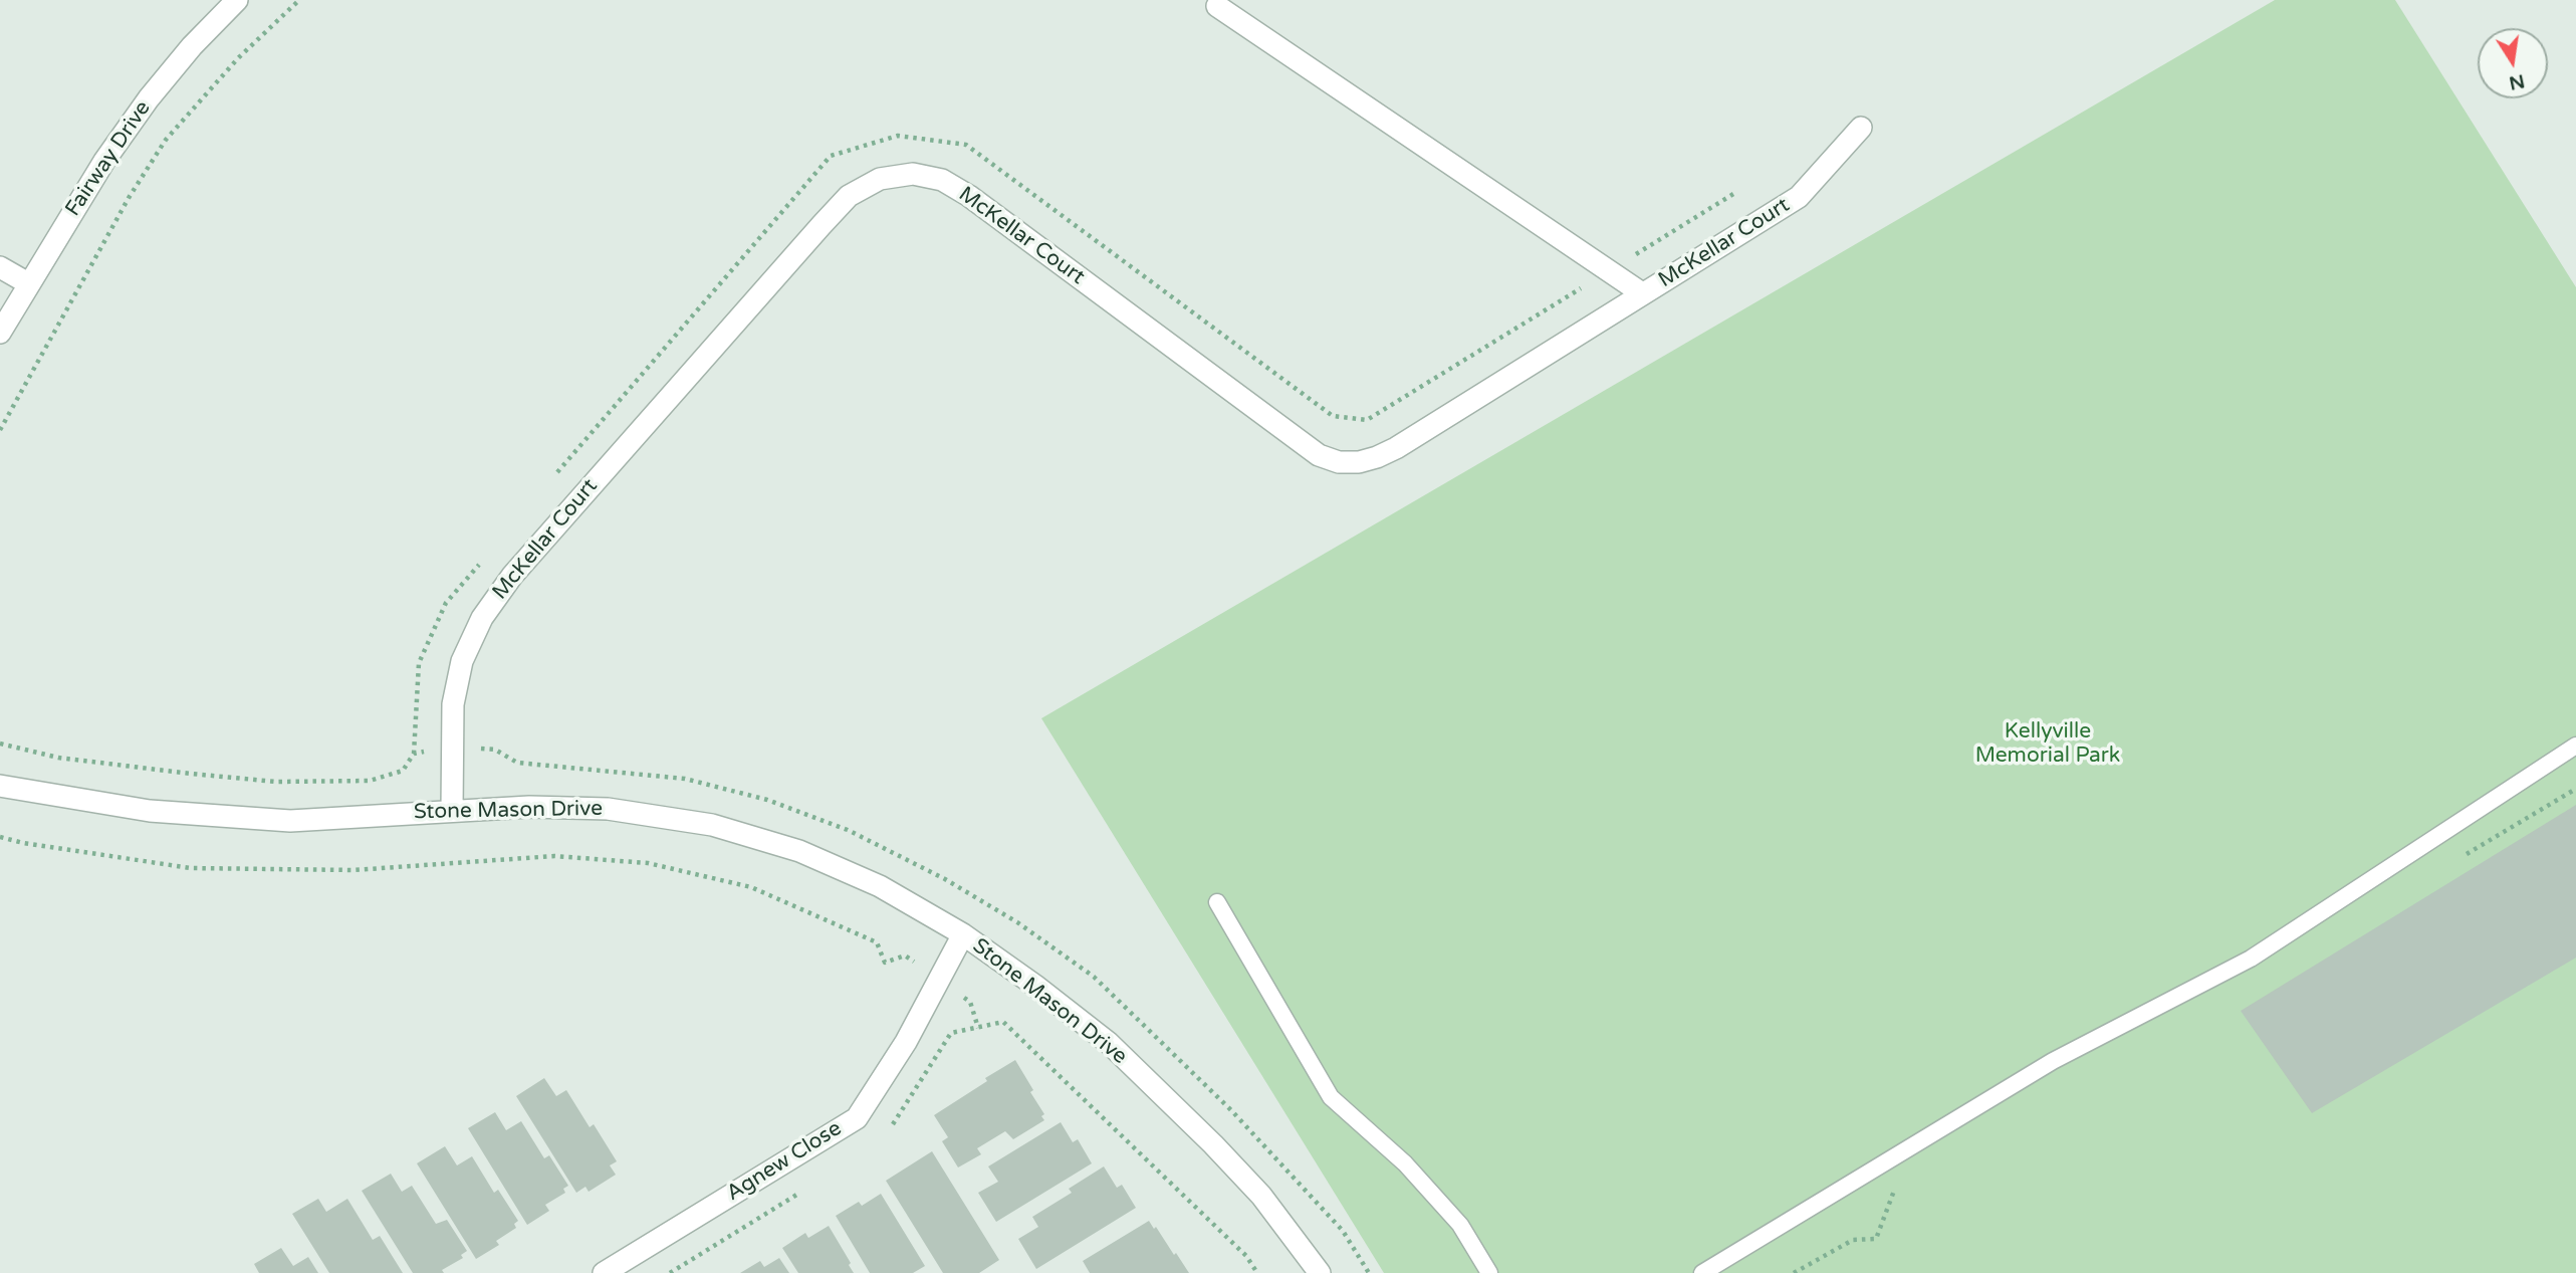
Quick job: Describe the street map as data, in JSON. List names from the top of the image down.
{
  "streets": {
    "street": [
      "Fairway Drive",
      "McKellar Court",
      "Stone Mason Drive",
      "Agnew Close"
    ]
  },
  "crossings": [
    ["McKellar Court", "Stone Mason Drive"],
    ["Stone Mason Drive", "Agnew Close"]
  ],
  "parks": ["Kellyville Memorial Park"],
  "north": "bottom"
}
